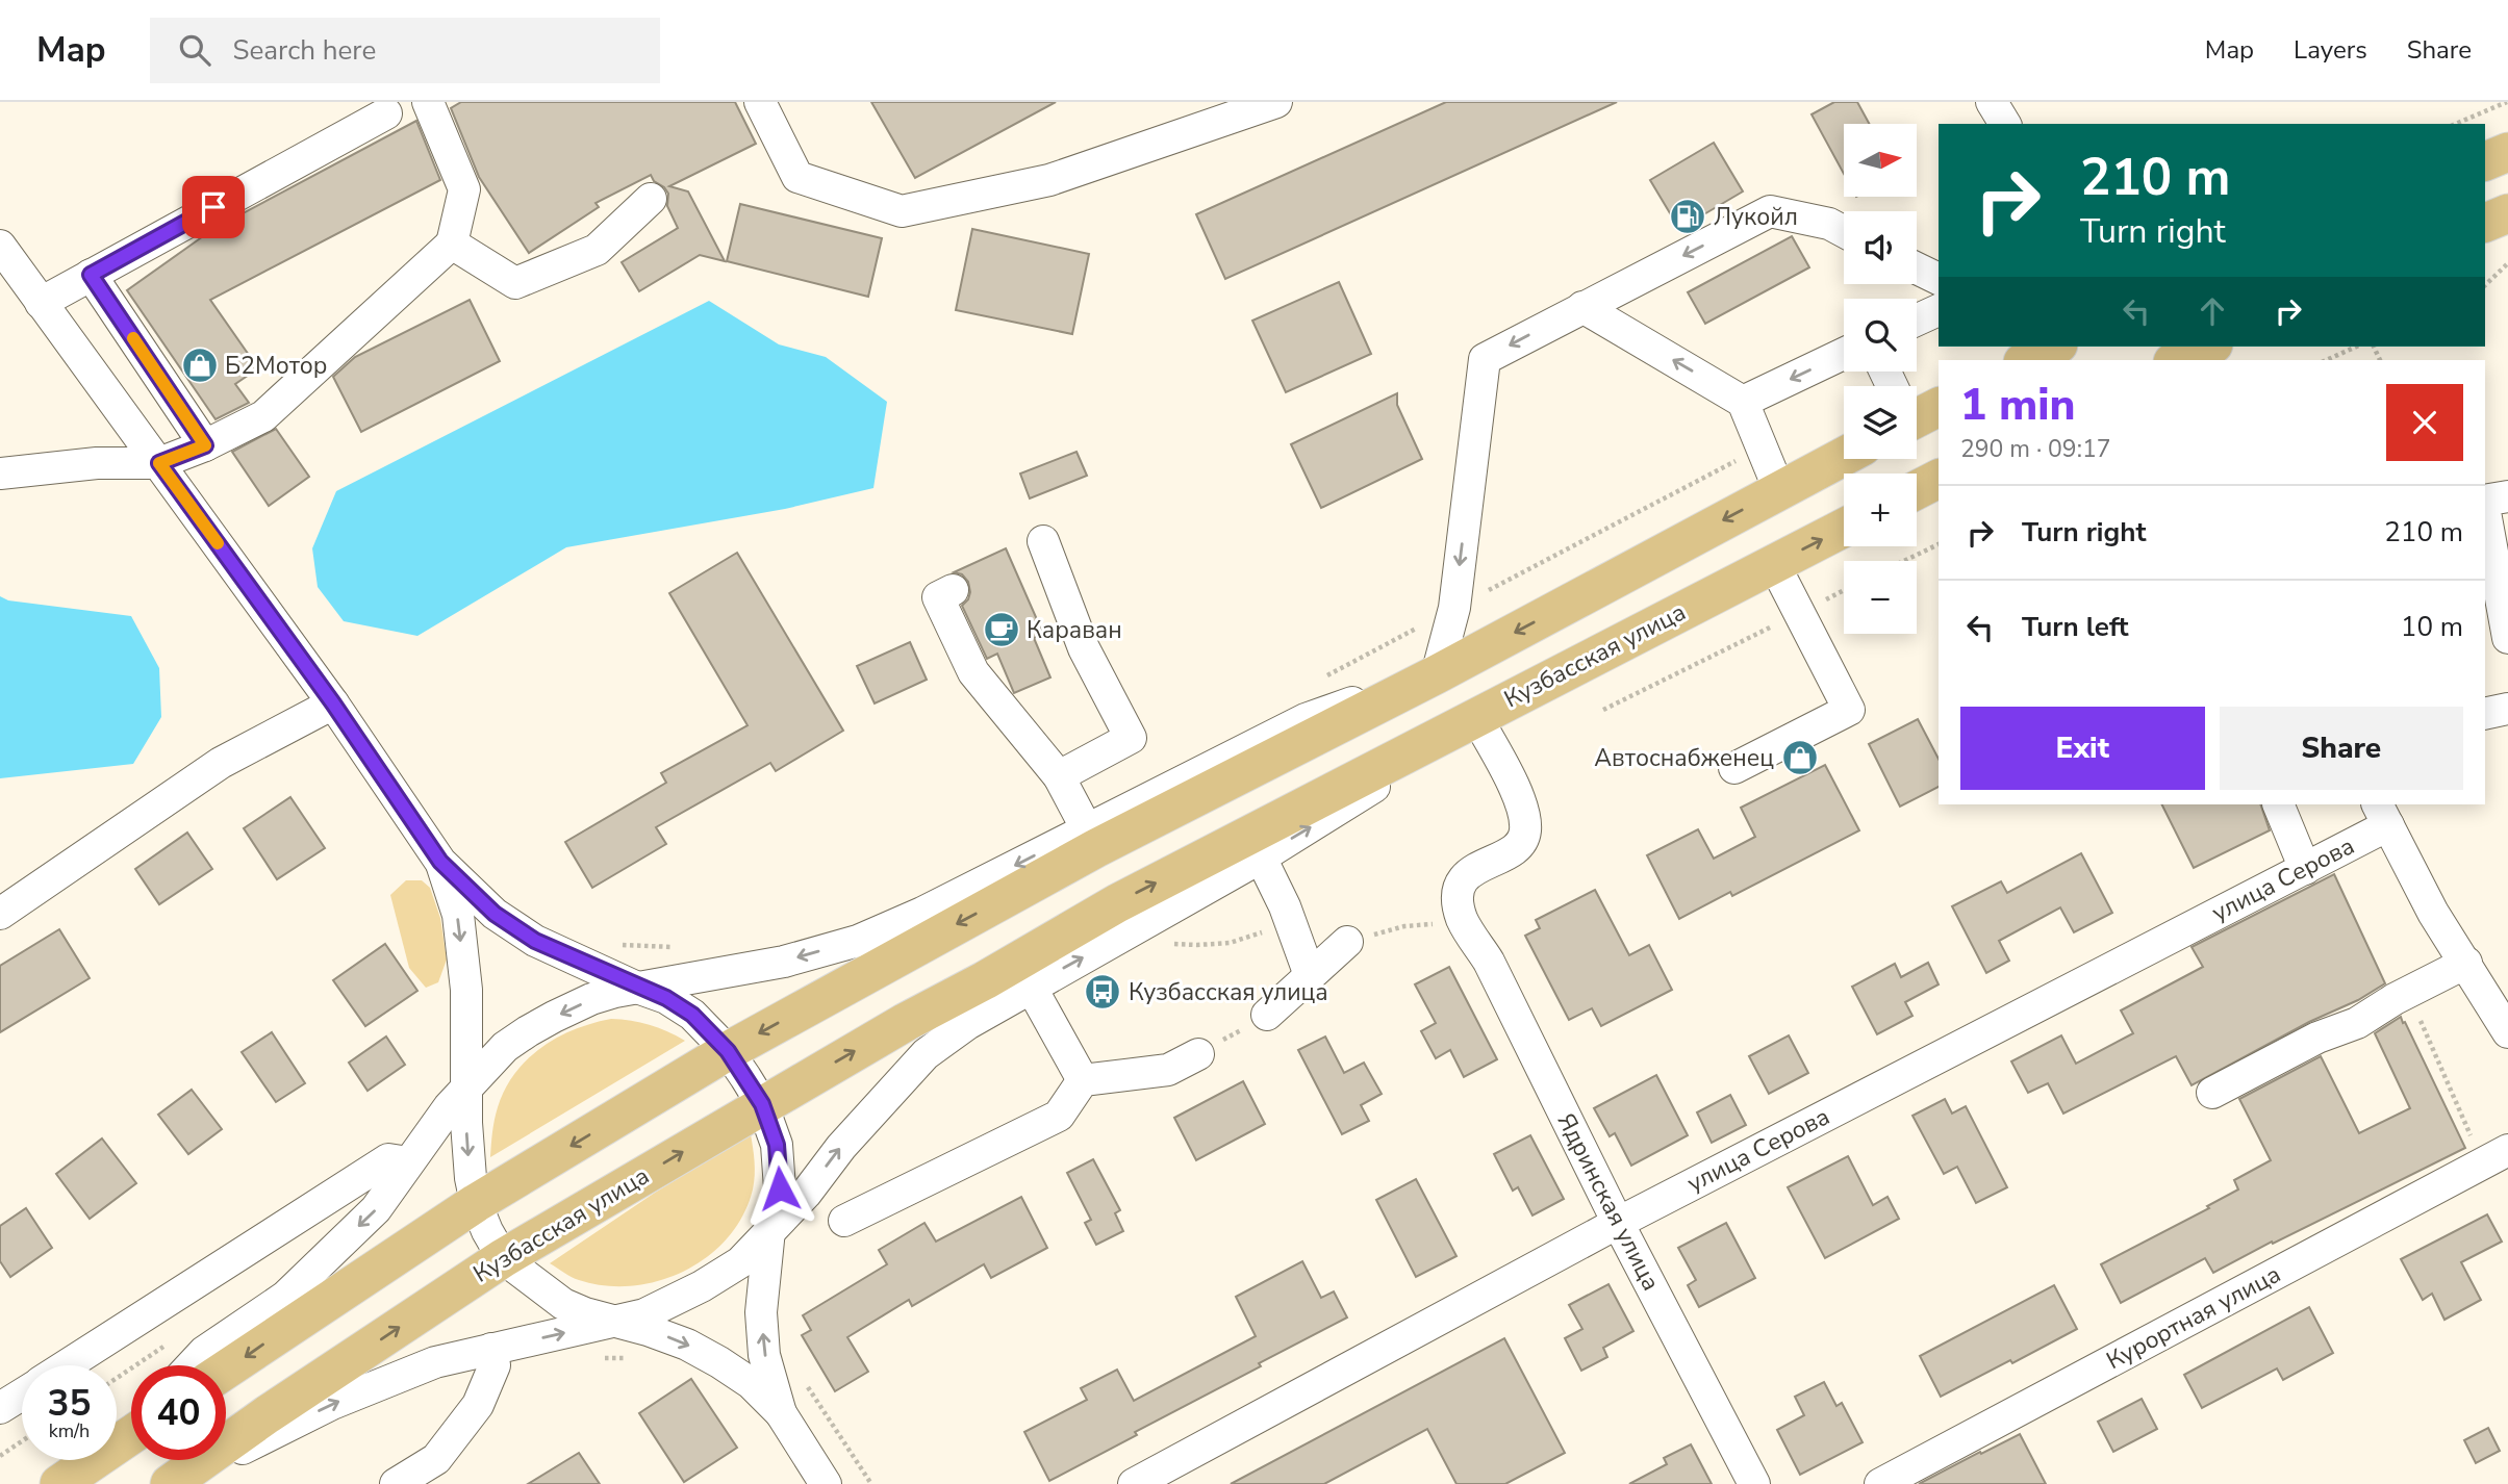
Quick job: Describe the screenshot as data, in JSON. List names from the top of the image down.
{
  "streets": {
    "main road": ["Кузбасская улица"],
    "street": ["улица Серова", "Ядринская улица", "Курортная улица"]
  },
  "crossings": [
    ["Кузбасская улица", "Ядринская улица"],
    ["улица Серова", "Ядринская улица"]
  ],
  "places": {
    "fuel station": ["Лукойл"],
    "shop": ["Б2Мотор", "Автоснабженец"],
    "cafe": ["Караван"],
    "bus stop": ["Кузбасская улица"]
  },
  "north": "right",
  "page": {
    "header": "Map",
    "search": "Search here",
    "nav": ["Map", "Layers", "Share"],
    "map_buttons": ["+", "−"],
    "turn": ["210 m", "Turn right"],
    "heading": ["1 min", "290 m · 09:17"],
    "list": [
      {
        "name": "Turn right",
        "value": "210 m"
      },
      {
        "name": "Turn left",
        "value": "10 m"
      }
    ],
    "buttons": ["Exit", "Share"],
    "speed": "35 km/h",
    "limit": "40"
  }
}
